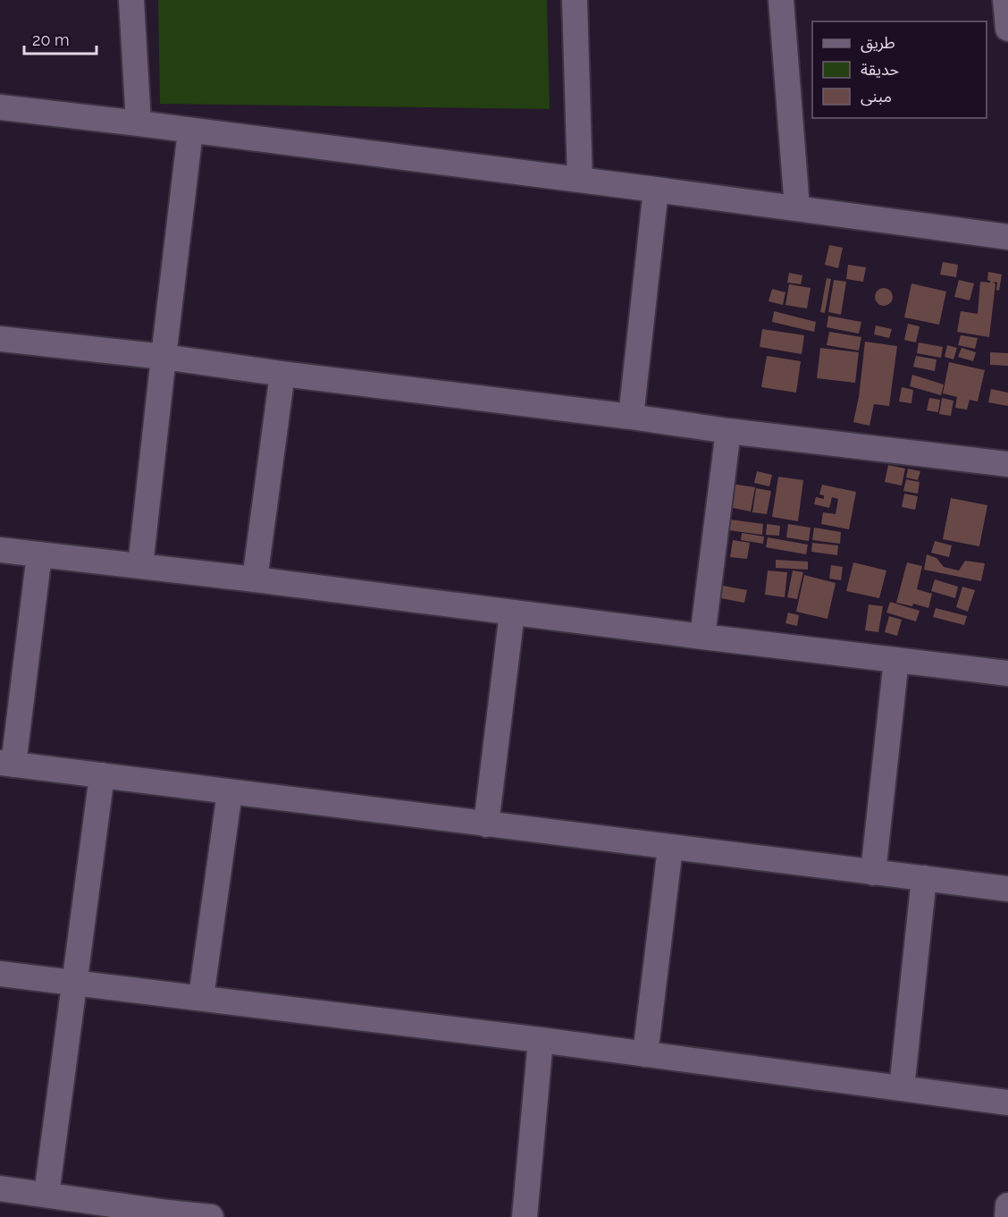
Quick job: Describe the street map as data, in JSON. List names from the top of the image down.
{
  "legend": ["طريق", "حديقة", "مبنى"],
  "scale_bar": "20 m"
}
